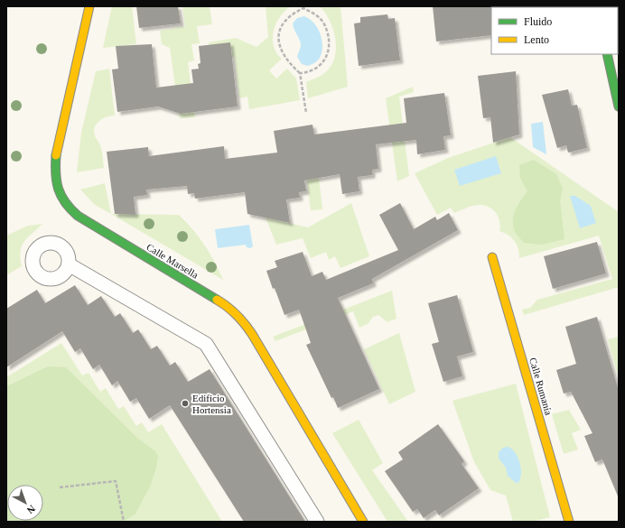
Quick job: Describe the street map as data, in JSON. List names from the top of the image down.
{
  "streets": {
    "street": ["Calle Marsella", "Calle Rumanía"]
  },
  "places": ["Edificio Hortensia"],
  "legend": ["Fluido", "Lento"],
  "north": "bottom right"
}
